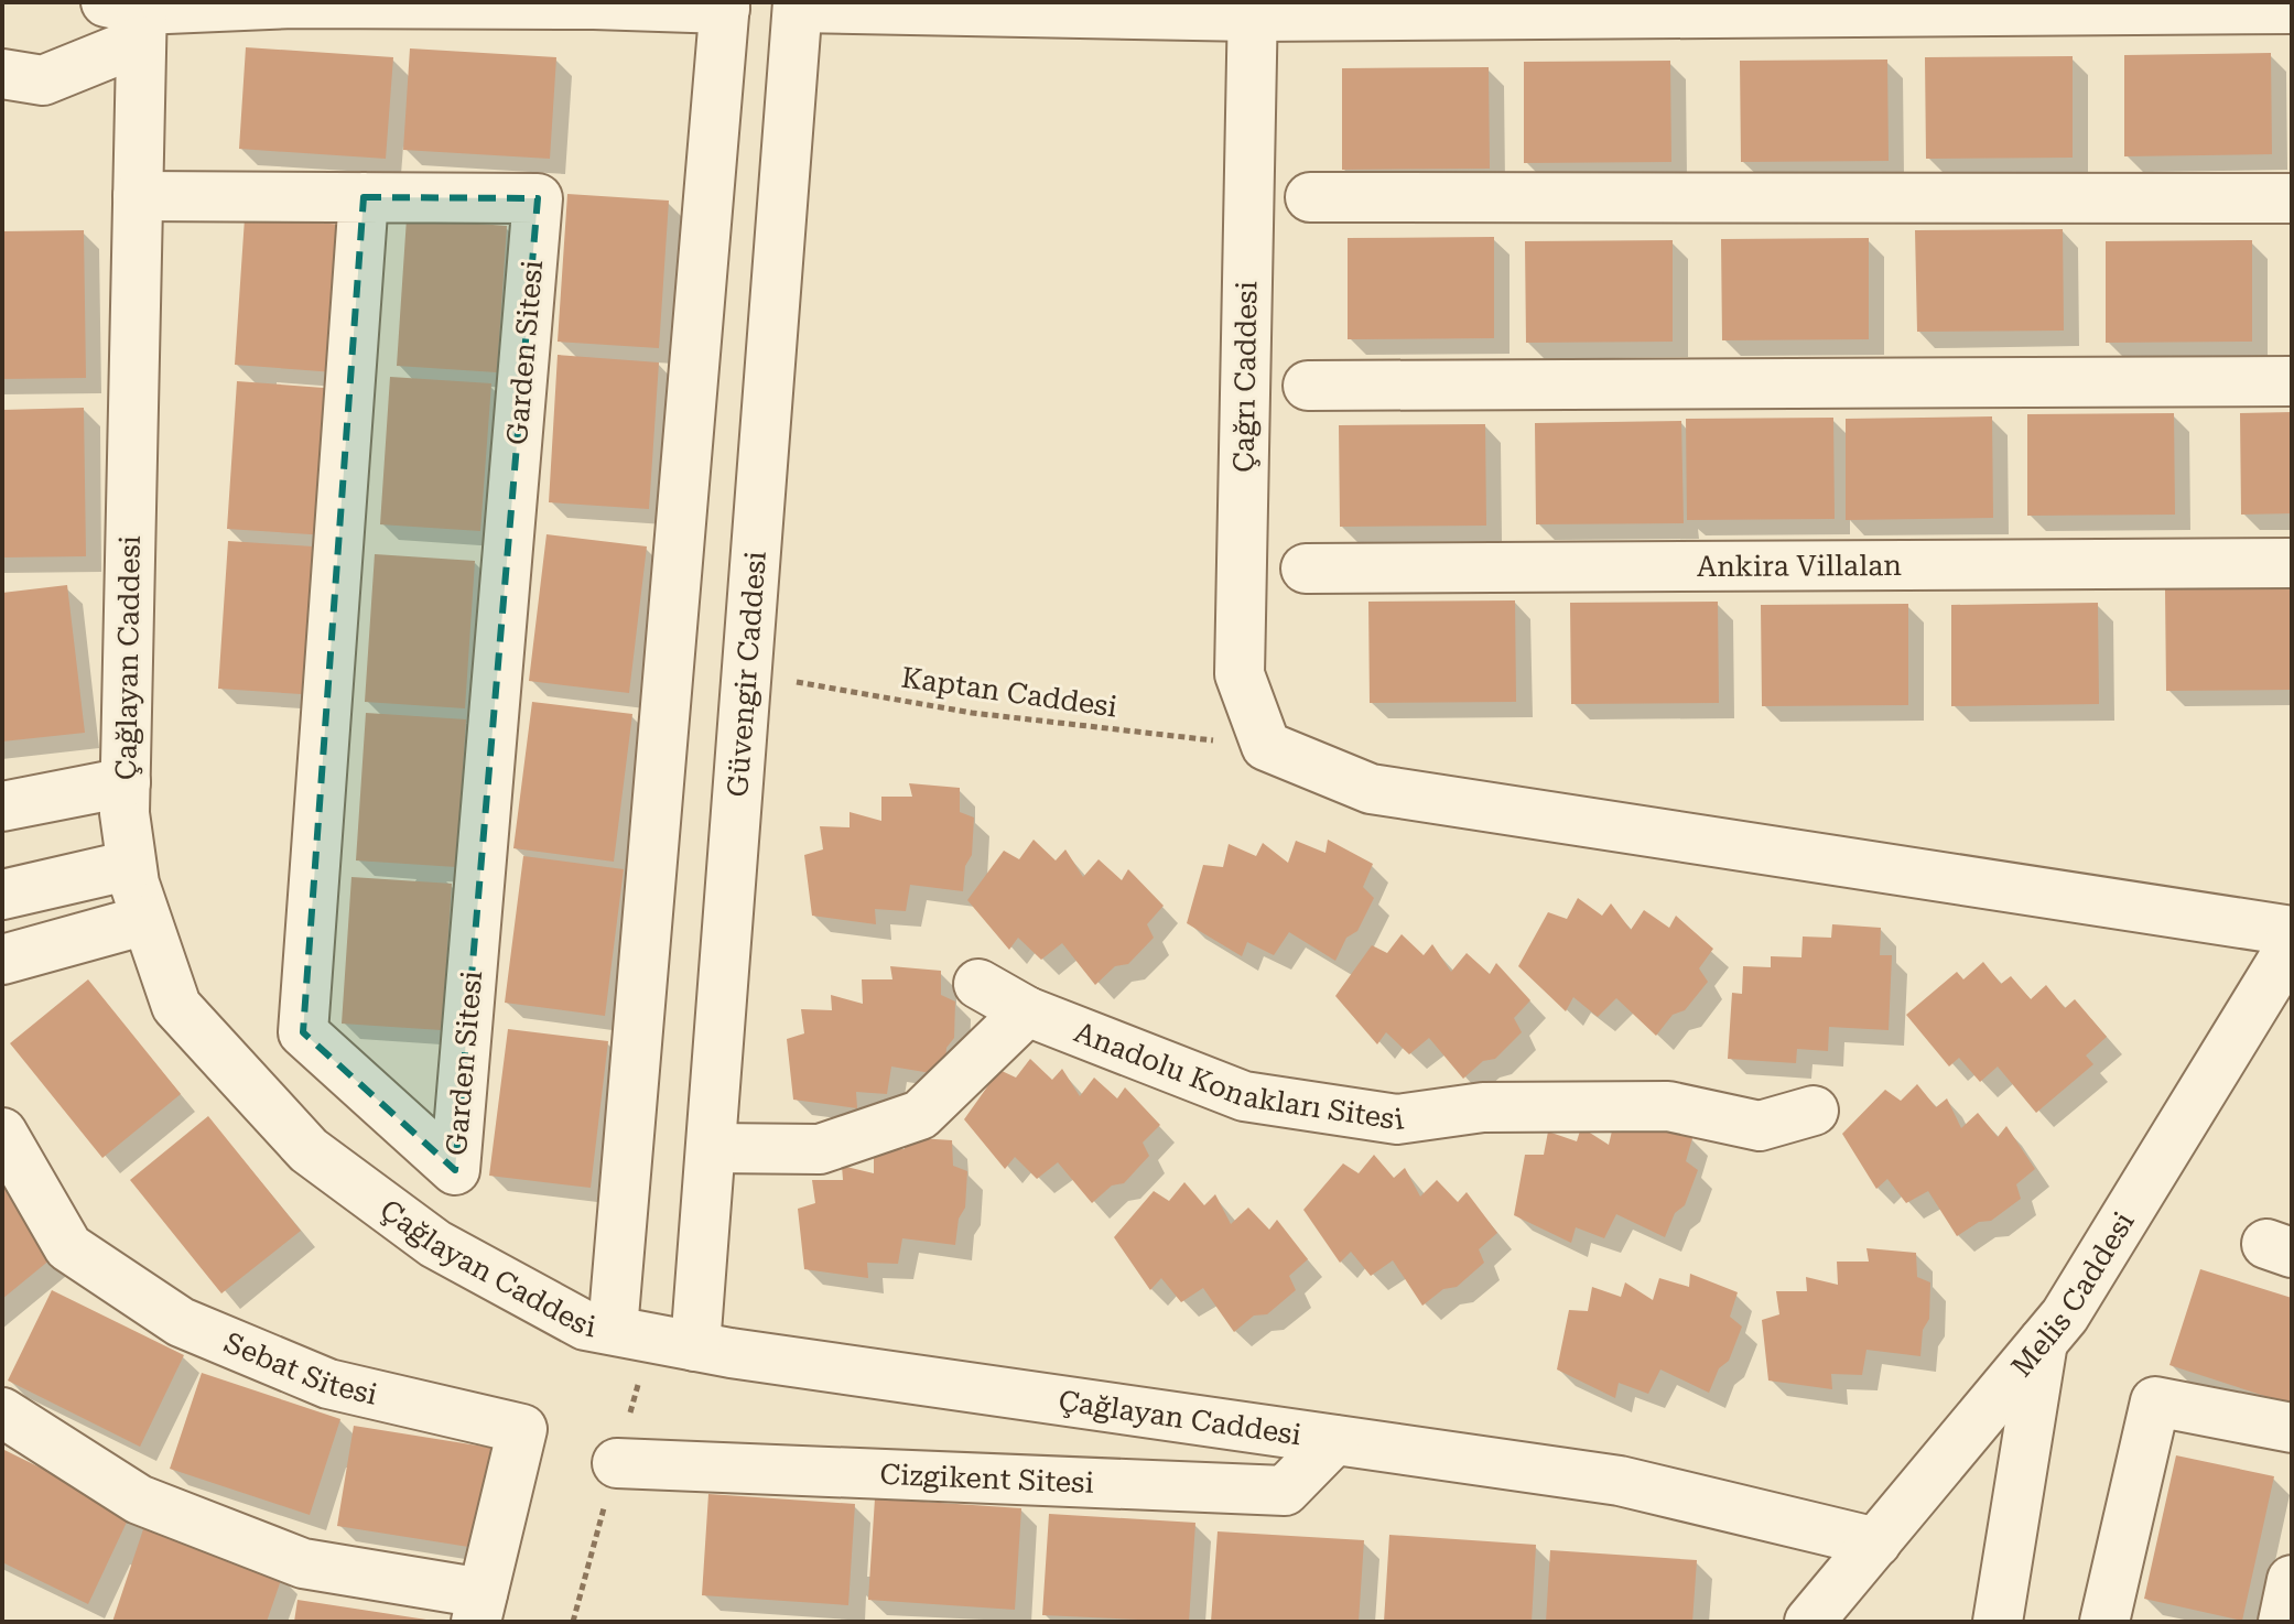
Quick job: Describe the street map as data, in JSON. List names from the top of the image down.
{
  "streets": {
    "street": [
      "Garden Sitesi",
      "Çağrı Caddesi",
      "Ankira Villalan",
      "Çağlayan Caddesi",
      "Güvengir Caddesi",
      "Anadolu Konakları Sitesi",
      "Melis Caddesi",
      "Sebat Sitesi",
      "Cizgikent Sitesi"
    ],
    "path": ["Kaptan Caddesi"]
  },
  "crossings": [
    ["Garden Sitesi", "Çağlayan Caddesi"],
    ["Çağrı Caddesi", "Kaptan Caddesi"],
    ["Çağlayan Caddesi", "Güvengir Caddesi"],
    ["Çağlayan Caddesi", "Melis Caddesi"],
    ["Çağlayan Caddesi", "Cizgikent Sitesi"],
    ["Güvengir Caddesi", "Kaptan Caddesi"]
  ]
}
